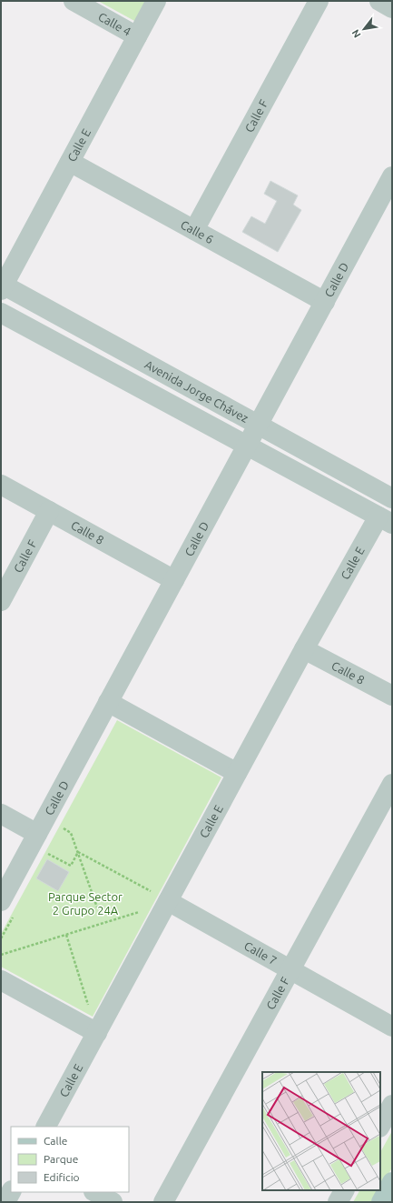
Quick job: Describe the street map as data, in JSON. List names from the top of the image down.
{
  "streets": {
    "street": [
      "Calle 4",
      "Calle F",
      "Calle E",
      "Calle 6",
      "Calle D",
      "Avenida Jorge Chávez",
      "Calle 8",
      "Calle 7"
    ]
  },
  "crossings": [
    ["Calle 4", "Calle E"],
    ["Calle F", "Calle 6"],
    ["Calle F", "Calle 8"],
    ["Calle F", "Calle 7"],
    ["Calle E", "Calle 6"],
    ["Calle E", "Avenida Jorge Chávez"],
    ["Calle E", "Calle 8"],
    ["Calle E", "Calle 7"],
    ["Calle 6", "Calle D"],
    ["Calle D", "Avenida Jorge Chávez"],
    ["Calle D", "Calle 8"]
  ],
  "parks": ["Parque Sector 2 Grupo 24A"],
  "legend": ["Calle", "Parque", "Edificio"],
  "north": "bottom left"
}
